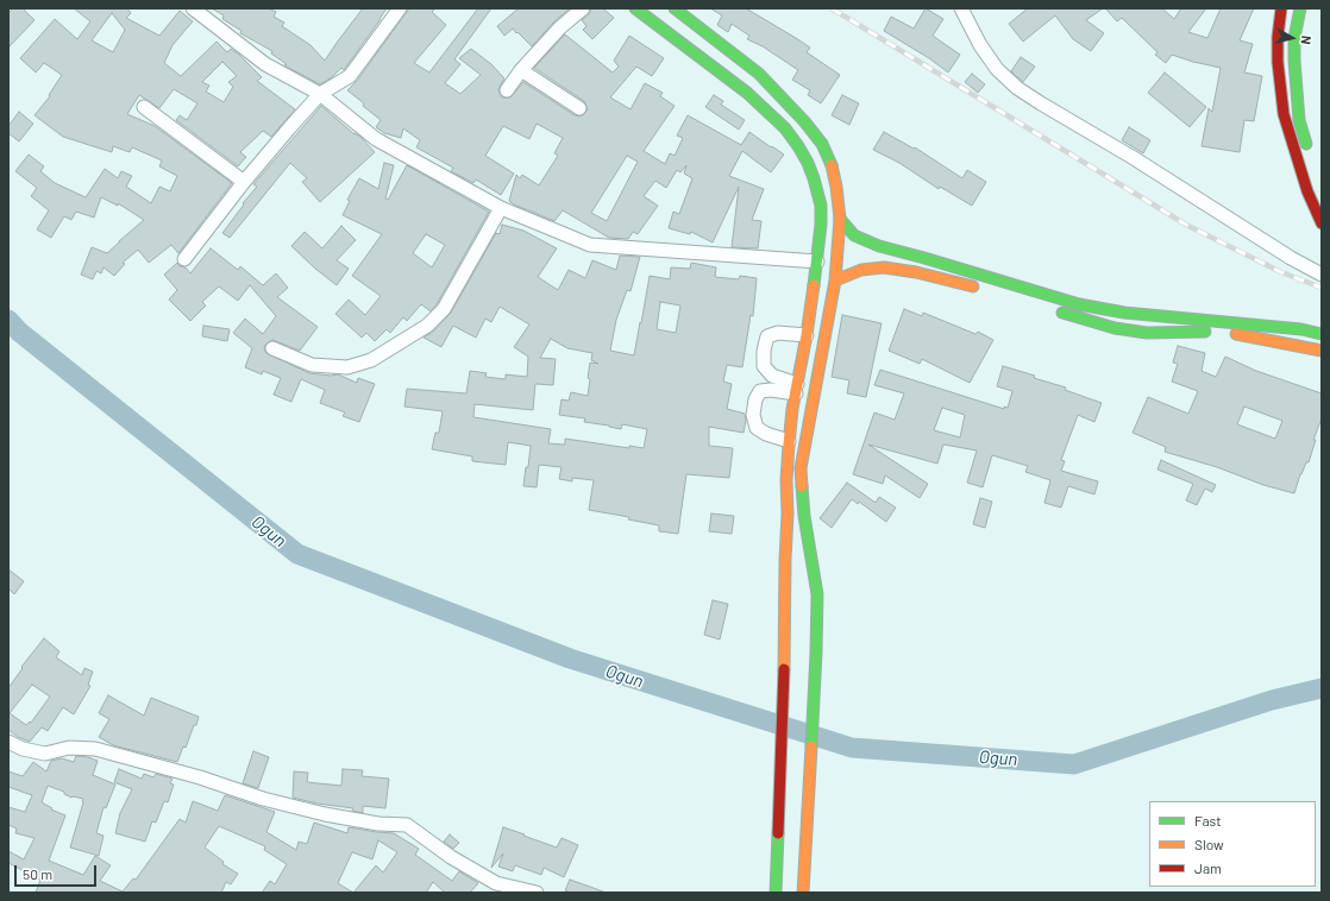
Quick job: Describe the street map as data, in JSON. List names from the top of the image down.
{
  "water": ["Ogun"],
  "legend": ["Fast", "Slow", "Jam"],
  "scale_bar": "50 m",
  "north": "right"
}
